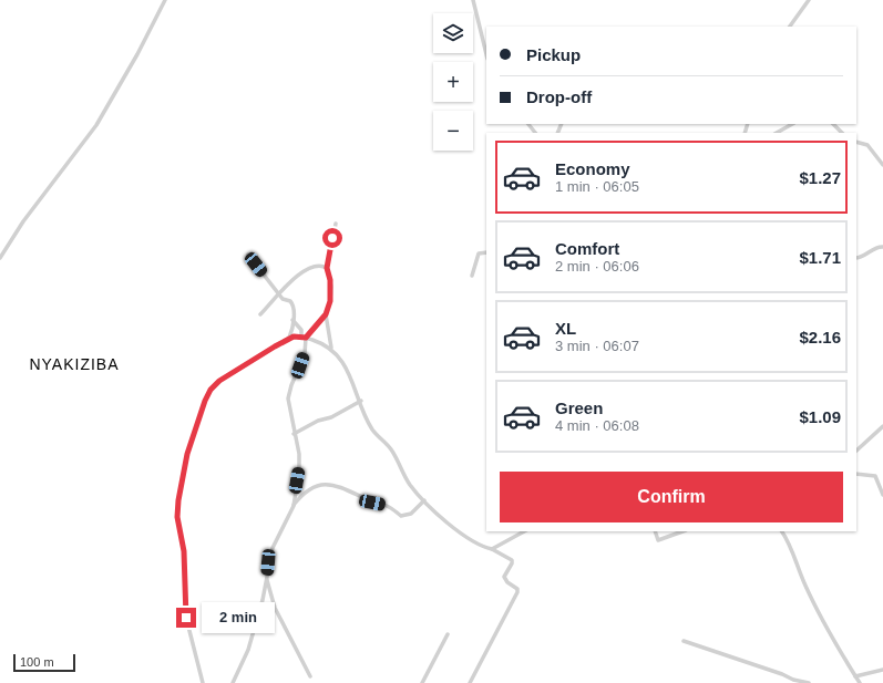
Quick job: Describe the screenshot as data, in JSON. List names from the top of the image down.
{
  "districts": ["NYAKIZIBA"],
  "scale_bar": "100 m",
  "page": {
    "map_buttons": ["+", "−"],
    "banner": ["Pickup", "Drop-off"],
    "list": [
      {
        "name": "Economy",
        "note": "1 min · 06:05",
        "value": "$1.27"
      },
      {
        "name": "Comfort",
        "note": "2 min · 06:06",
        "value": "$1.71"
      },
      {
        "name": "XL",
        "note": "3 min · 06:07",
        "value": "$2.16"
      },
      {
        "name": "Green",
        "note": "4 min · 06:08",
        "value": "$1.09"
      }
    ],
    "buttons": "Confirm",
    "bubble": "2 min",
    "scale": "100 m"
  }
}
